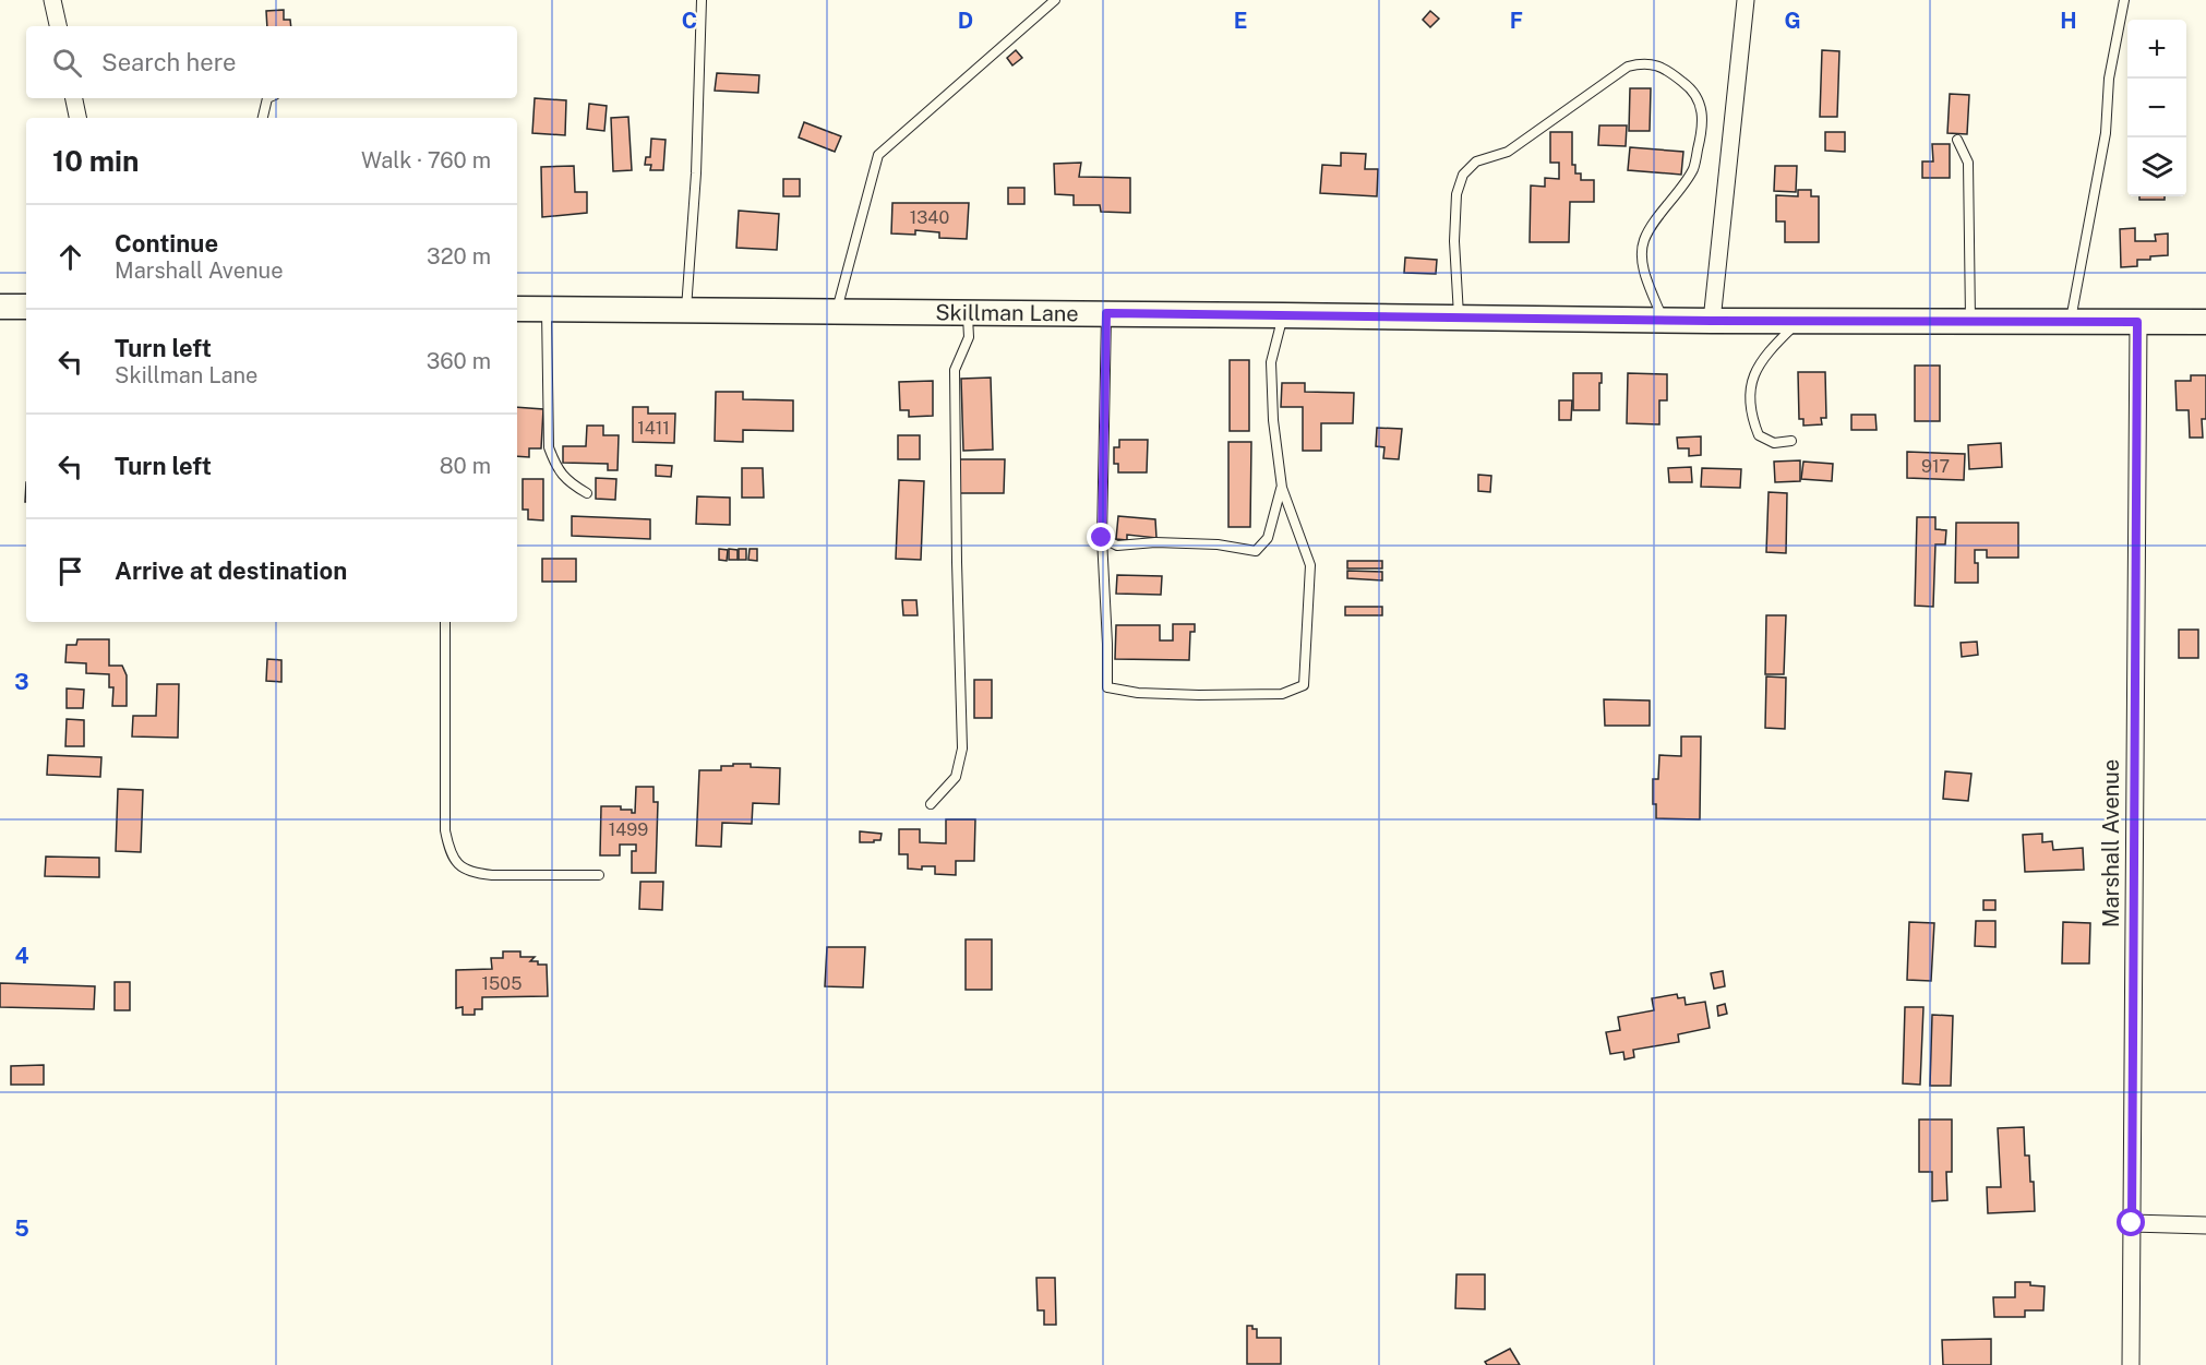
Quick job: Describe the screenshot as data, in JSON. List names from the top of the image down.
{
  "streets": {
    "street": ["Skillman Lane", "Marshall Avenue"]
  },
  "crossings": [
    ["Skillman Lane", "Marshall Avenue"]
  ],
  "house_numbers": [
    "1340",
    "1411",
    "917",
    "1499",
    "1505"
  ],
  "page": {
    "map_buttons": ["+", "−"],
    "search": "Search here",
    "heading": ["10 min", "Walk · 760 m"],
    "list": [
      ["Continue", "Marshall Avenue", "320 m"],
      ["Turn left", "Skillman Lane", "360 m"],
      ["Turn left", "80 m"],
      "Arrive at destination"
    ]
  },
  "grid": {
    "columns": [
      "C",
      "D",
      "E",
      "F",
      "G",
      "H"
    ],
    "rows": ["3", "4", "5"]
  }
}
